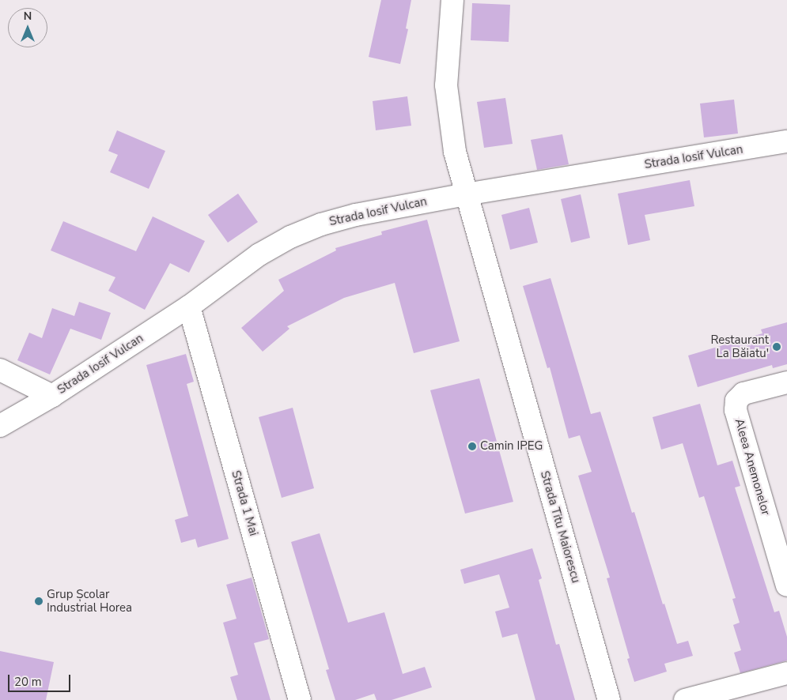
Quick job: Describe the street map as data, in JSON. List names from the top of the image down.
{
  "streets": {
    "street": [
      "Strada Iosif Vulcan",
      "Aleea Anemonelor",
      "Strada 1 Mai",
      "Strada Titu Maiorescu"
    ]
  },
  "crossings": [
    ["Strada Iosif Vulcan", "Strada 1 Mai"],
    ["Strada Iosif Vulcan", "Strada Titu Maiorescu"]
  ],
  "places": ["Restaurant La Băiatu'", "Camin IPEG", "Grup Școlar Industrial Horea"],
  "scale_bar": "20 m",
  "north": "top"
}
